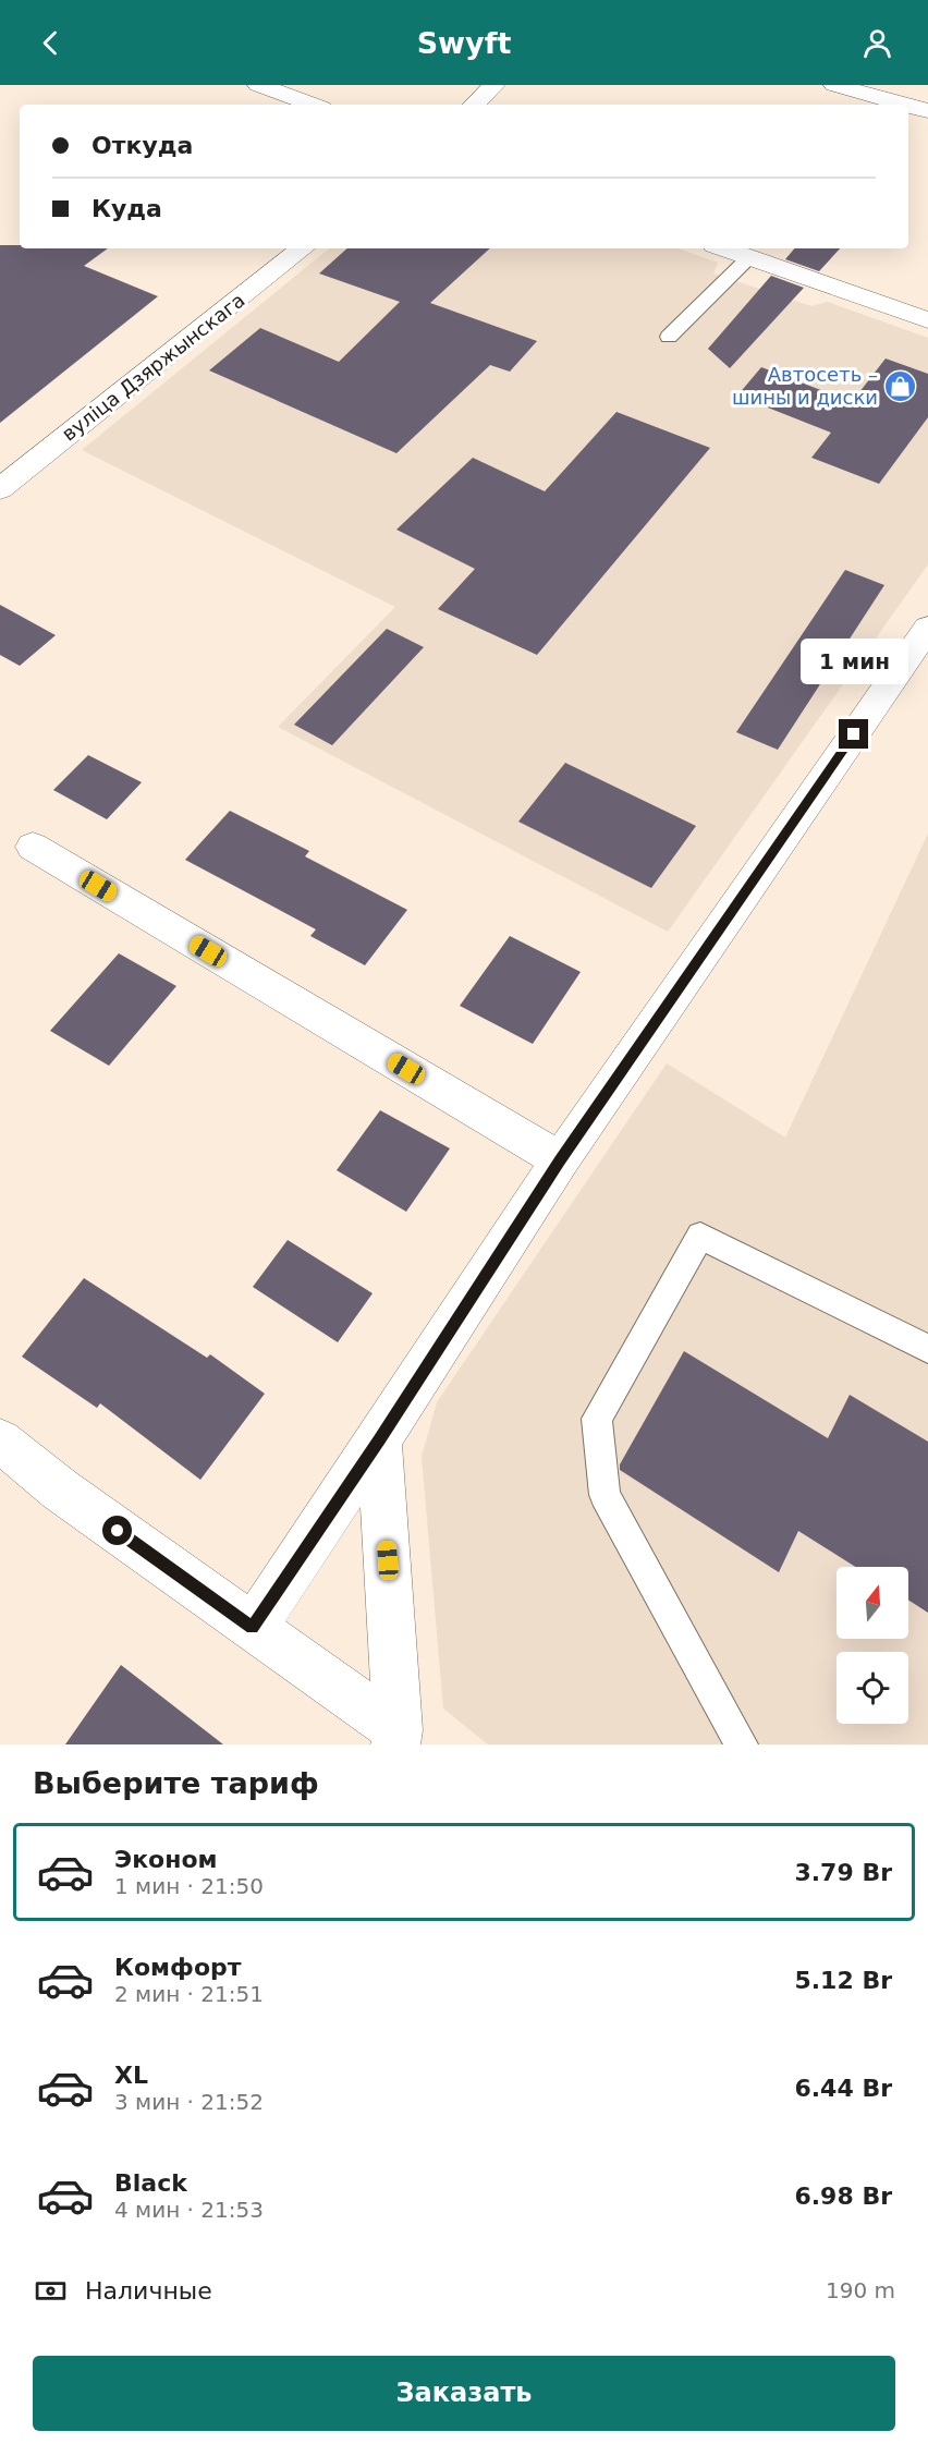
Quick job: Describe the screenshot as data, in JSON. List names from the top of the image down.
{
  "streets": {
    "street": ["вуліца Дзяржынскага"]
  },
  "places": {
    "shop": ["Автосеть – шины и диски"]
  },
  "north": "top",
  "page": {
    "header": "Swyft",
    "banner": ["Откуда", "Куда"],
    "bubble": "1 мин",
    "heading": "Выберите тариф",
    "list": [
      {
        "name": "Эконом",
        "note": "1 мин · 21:50",
        "value": "3.79 Br"
      },
      {
        "name": "Комфорт",
        "note": "2 мин · 21:51",
        "value": "5.12 Br"
      },
      {
        "name": "XL",
        "note": "3 мин · 21:52",
        "value": "6.44 Br"
      },
      {
        "name": "Black",
        "note": "4 мин · 21:53",
        "value": "6.98 Br"
      }
    ],
    "pay": ["Наличные", "190 m"],
    "buttons": "Заказать"
  }
}
